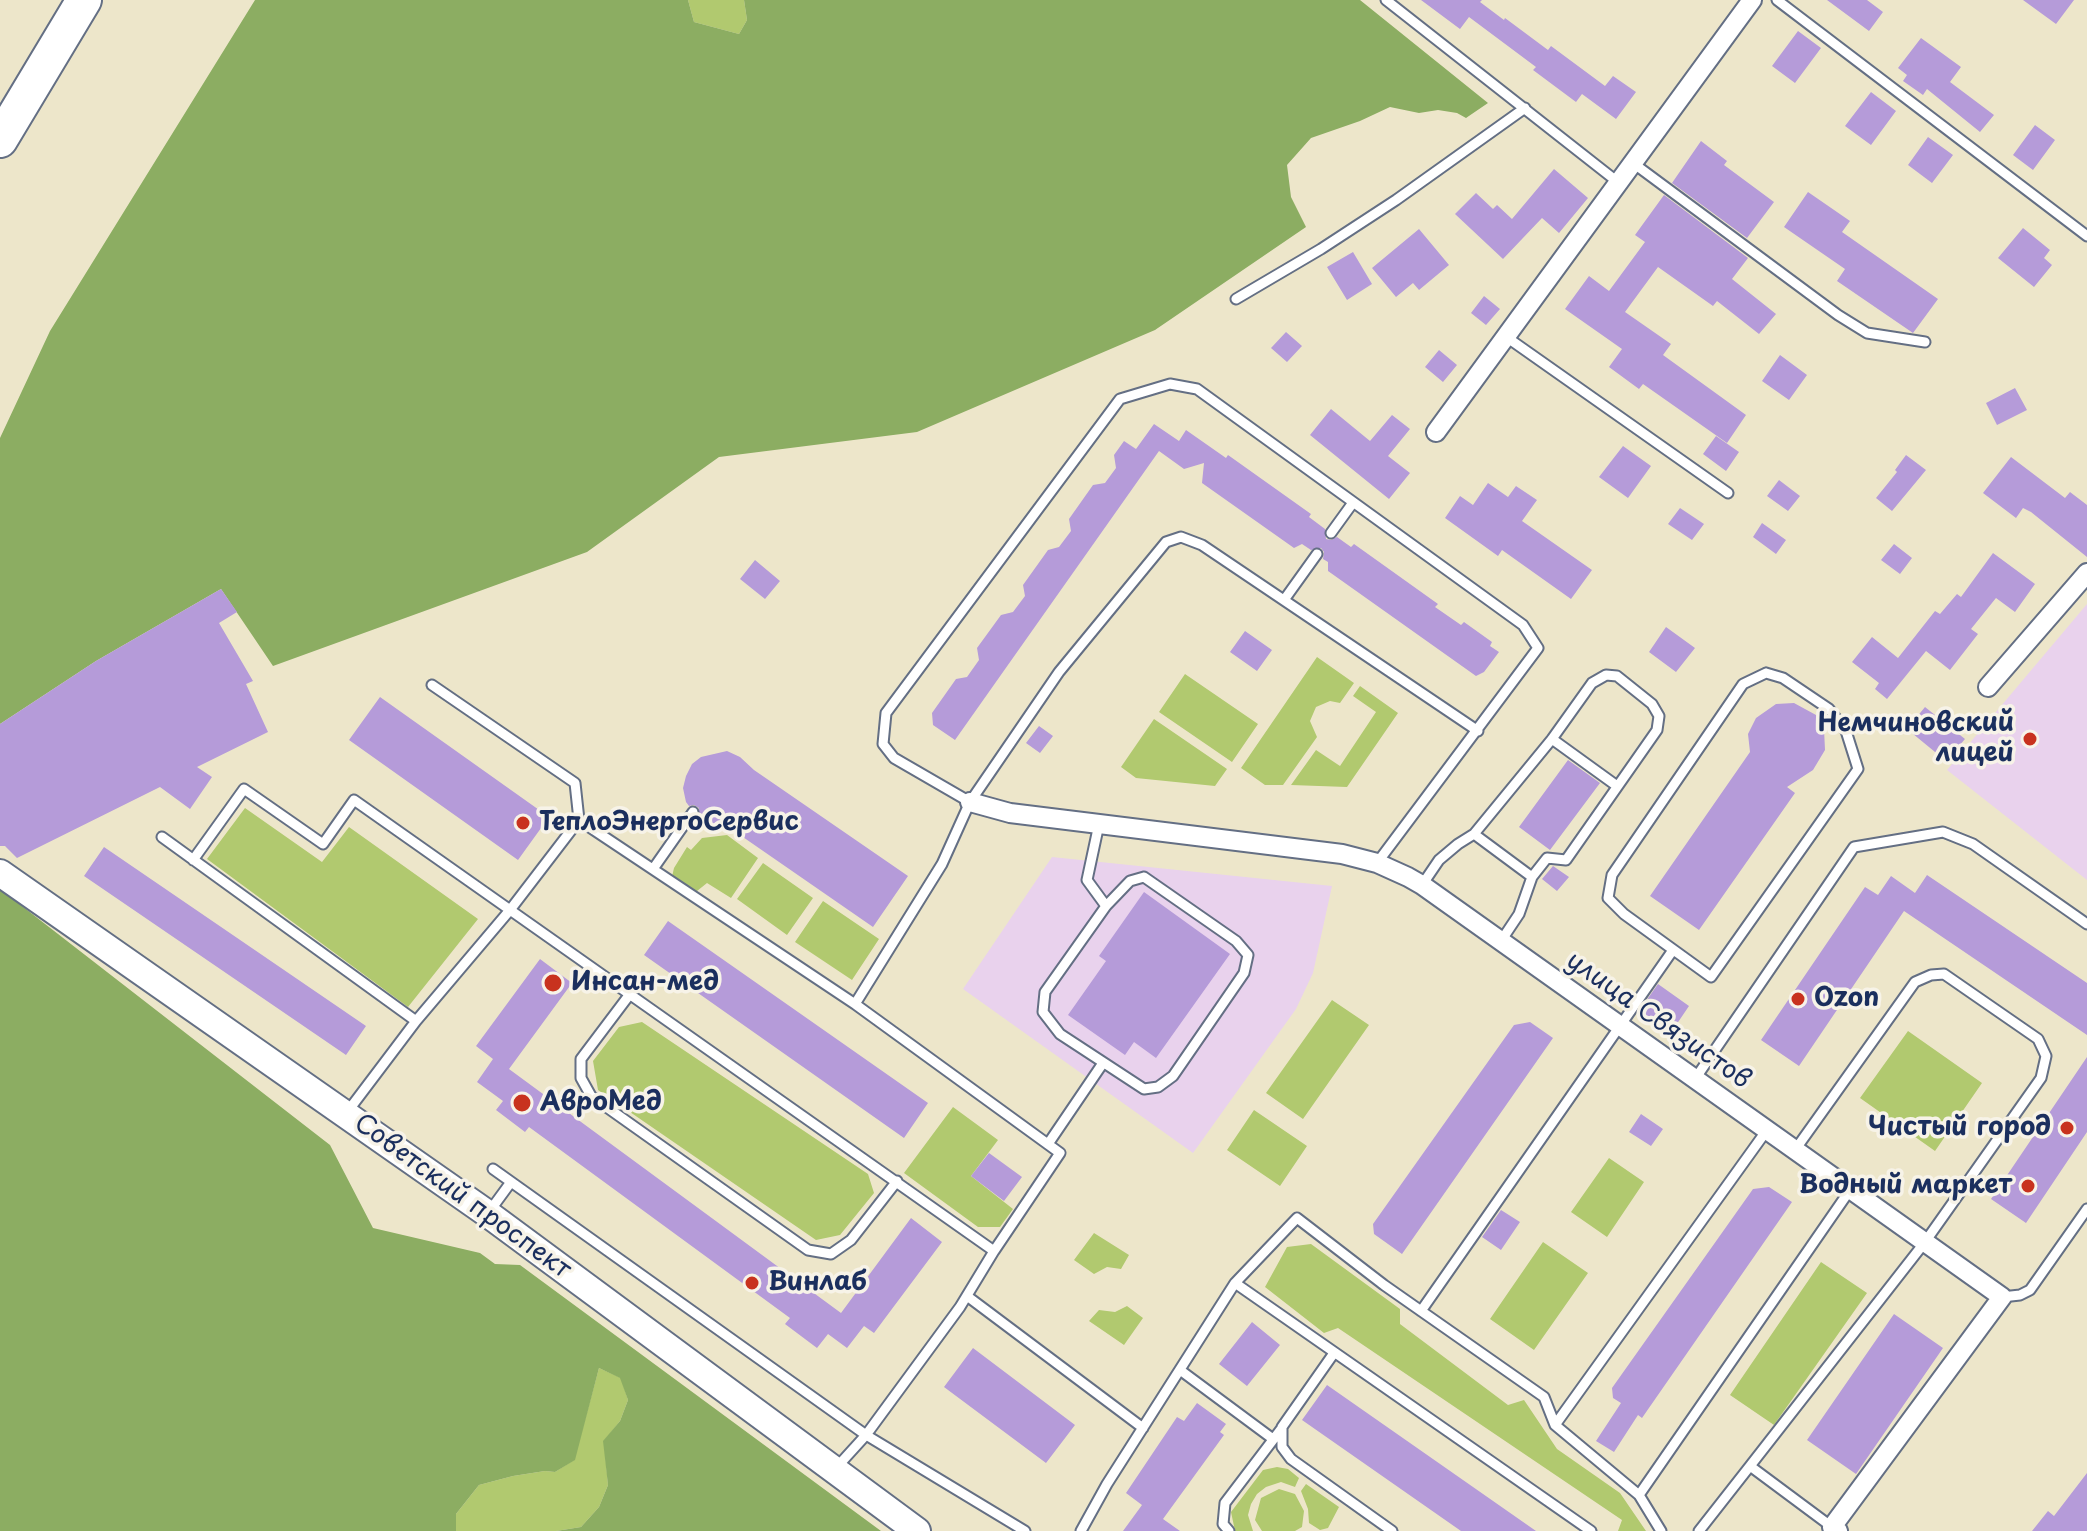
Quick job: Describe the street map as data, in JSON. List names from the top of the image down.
{
  "streets": {
    "street": ["улица Связистов", "Советский проспект"]
  },
  "places": [
    "Немчиновский лицей",
    "ТеплоЭнергоСервис",
    "Инсан-мед",
    "Ozon",
    "АвроМед",
    "Чистый город",
    "Водный маркет",
    "Винлаб"
  ]
}
